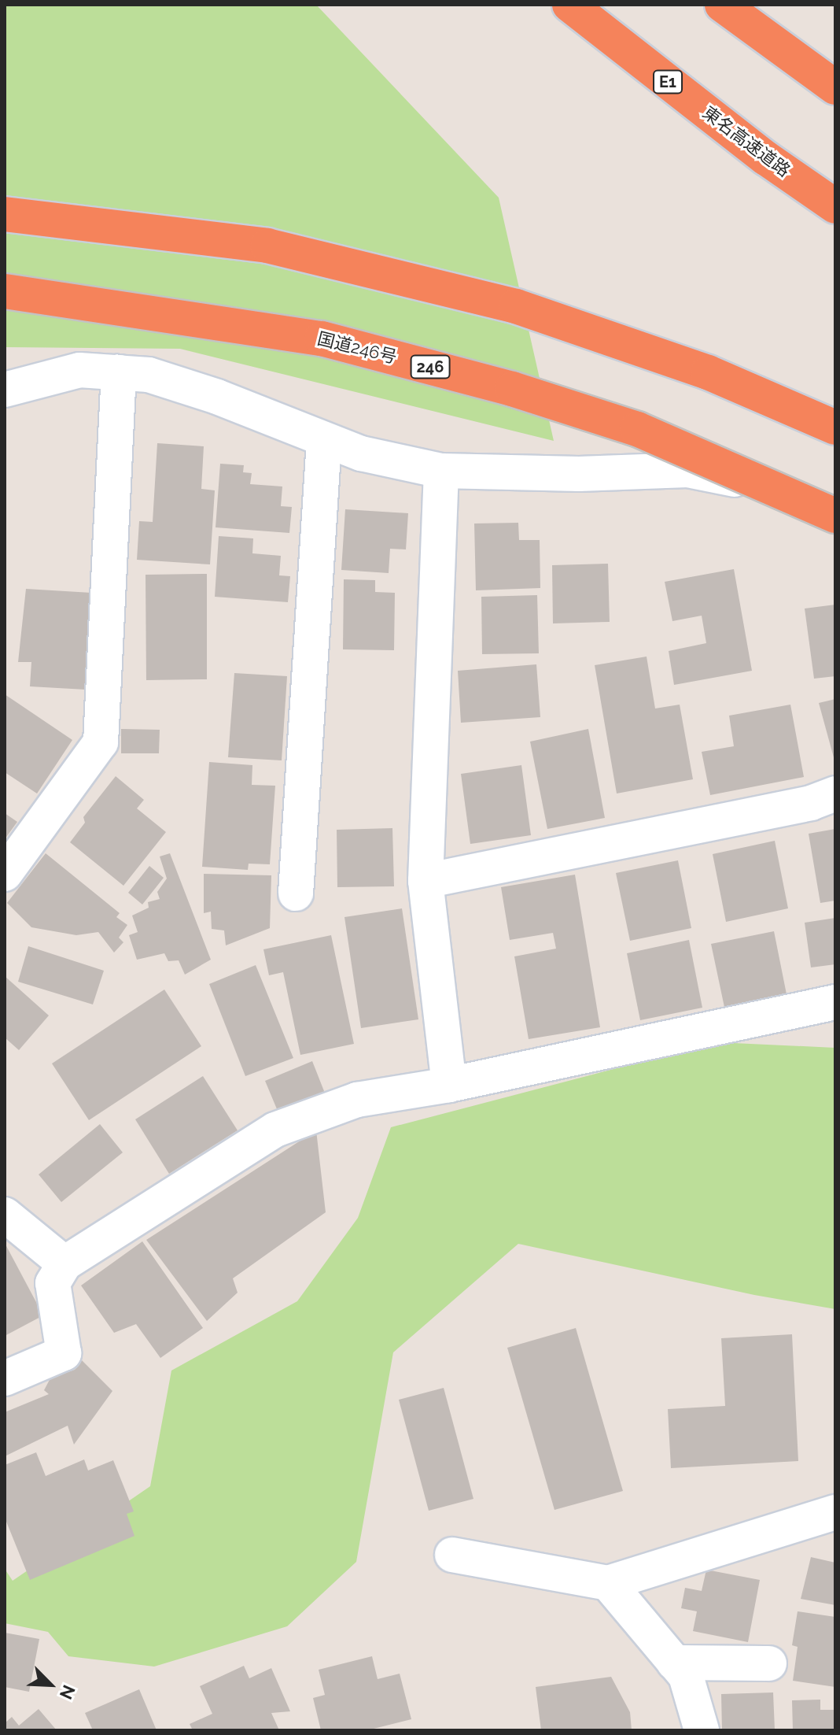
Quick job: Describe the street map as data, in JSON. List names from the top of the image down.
{
  "streets": {
    "highway": [
      "E1",
      "東名高速道路",
      "国道246号",
      "246"
    ]
  },
  "north": "bottom right"
}
